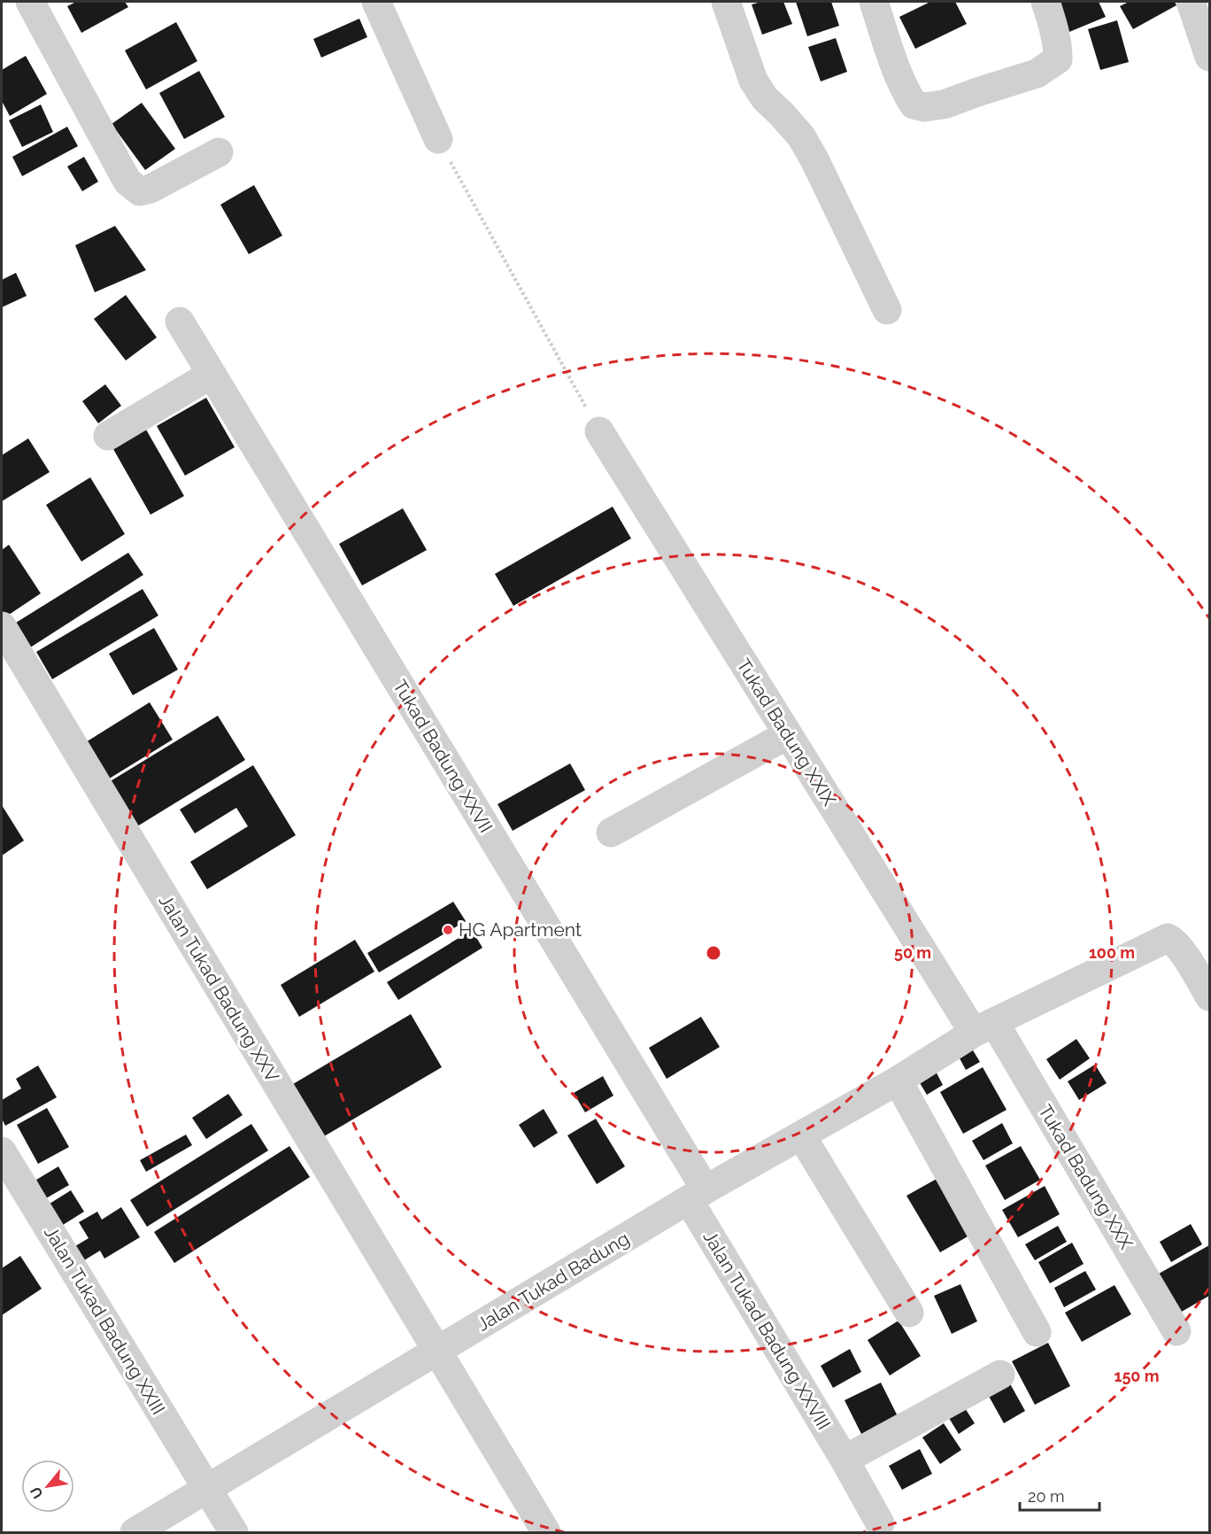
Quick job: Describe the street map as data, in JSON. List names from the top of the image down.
{
  "streets": {
    "street": [
      "Tukad Badung XXIX",
      "Tukad Badung XXVII",
      "Jalan Tukad Badung XXV",
      "Tukad Badung XXX",
      "Jalan Tukad Badung",
      "Jalan Tukad Badung XXIII",
      "Jalan Tukad Badung XXVIII"
    ]
  },
  "crossings": [
    ["Tukad Badung XXIX", "Tukad Badung XXX"],
    ["Tukad Badung XXIX", "Jalan Tukad Badung"],
    ["Tukad Badung XXVII", "Jalan Tukad Badung"],
    ["Tukad Badung XXVII", "Jalan Tukad Badung XXVIII"],
    ["Jalan Tukad Badung XXV", "Jalan Tukad Badung"],
    ["Tukad Badung XXX", "Jalan Tukad Badung"],
    ["Jalan Tukad Badung", "Jalan Tukad Badung XXIII"],
    ["Jalan Tukad Badung", "Jalan Tukad Badung XXVIII"]
  ],
  "places": ["HG Apartment"],
  "scale_bar": "20 m",
  "north": "bottom left",
  "rings": ["50 m", "100 m", "150 m"]
}
